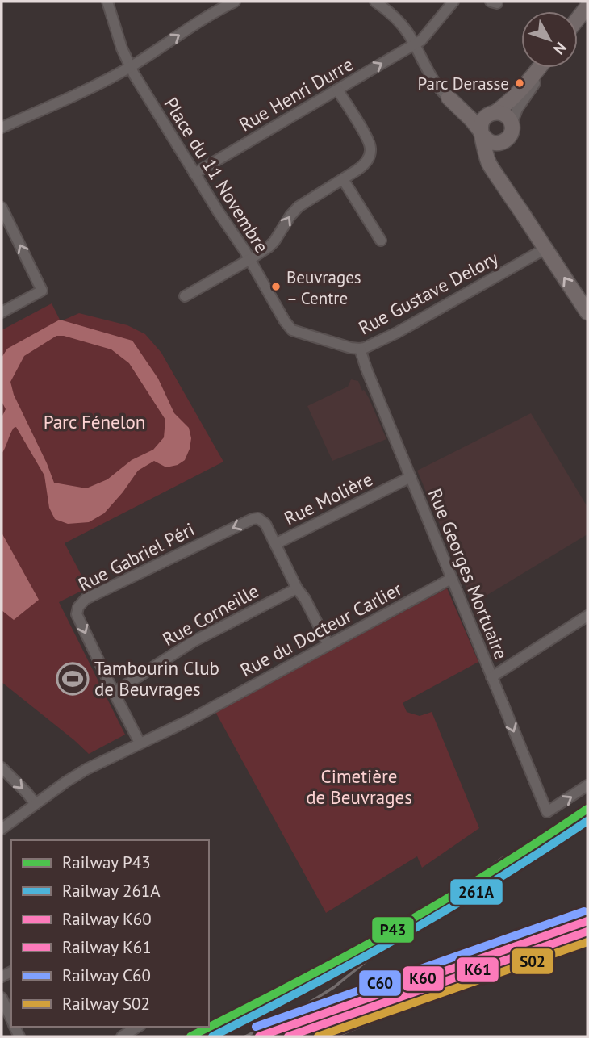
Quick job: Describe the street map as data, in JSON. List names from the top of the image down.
{
  "streets": {
    "street": [
      "Rue Henri Durre",
      "Place du 11 Novembre",
      "Rue Gustave Delory",
      "Rue Molière",
      "Rue Gabriel Péri",
      "Rue Georges Mortuaire",
      "Rue Corneille",
      "Rue du Docteur Carlier"
    ]
  },
  "crossings": [
    ["Rue Henri Durre", "Place du 11 Novembre"],
    ["Place du 11 Novembre", "Rue Gustave Delory"],
    ["Rue Gustave Delory", "Rue Georges Mortuaire"],
    ["Rue Molière", "Rue Gabriel Péri"],
    ["Rue Molière", "Rue Georges Mortuaire"],
    ["Rue Molière", "Rue Corneille"],
    ["Rue Molière", "Rue du Docteur Carlier"],
    ["Rue Gabriel Péri", "Rue Corneille"],
    ["Rue Gabriel Péri", "Rue du Docteur Carlier"],
    ["Rue Georges Mortuaire", "Rue du Docteur Carlier"]
  ],
  "parks": ["Parc Fénelon", "Cimetière de Beuvrages"],
  "places": {
    "other": ["Parc Derasse", "Beuvrages – Centre"],
    "sports": ["Tambourin Club de Beuvrages"]
  },
  "lines": [
    "rail line P43",
    "rail line 261A",
    "rail line C60",
    "rail line K60",
    "rail line K61",
    "rail line S02"
  ],
  "legend": [
    "Railway P43",
    "Railway 261A",
    "Railway K60",
    "Railway K61",
    "Railway C60",
    "Railway S02"
  ],
  "north": "bottom right"
}
